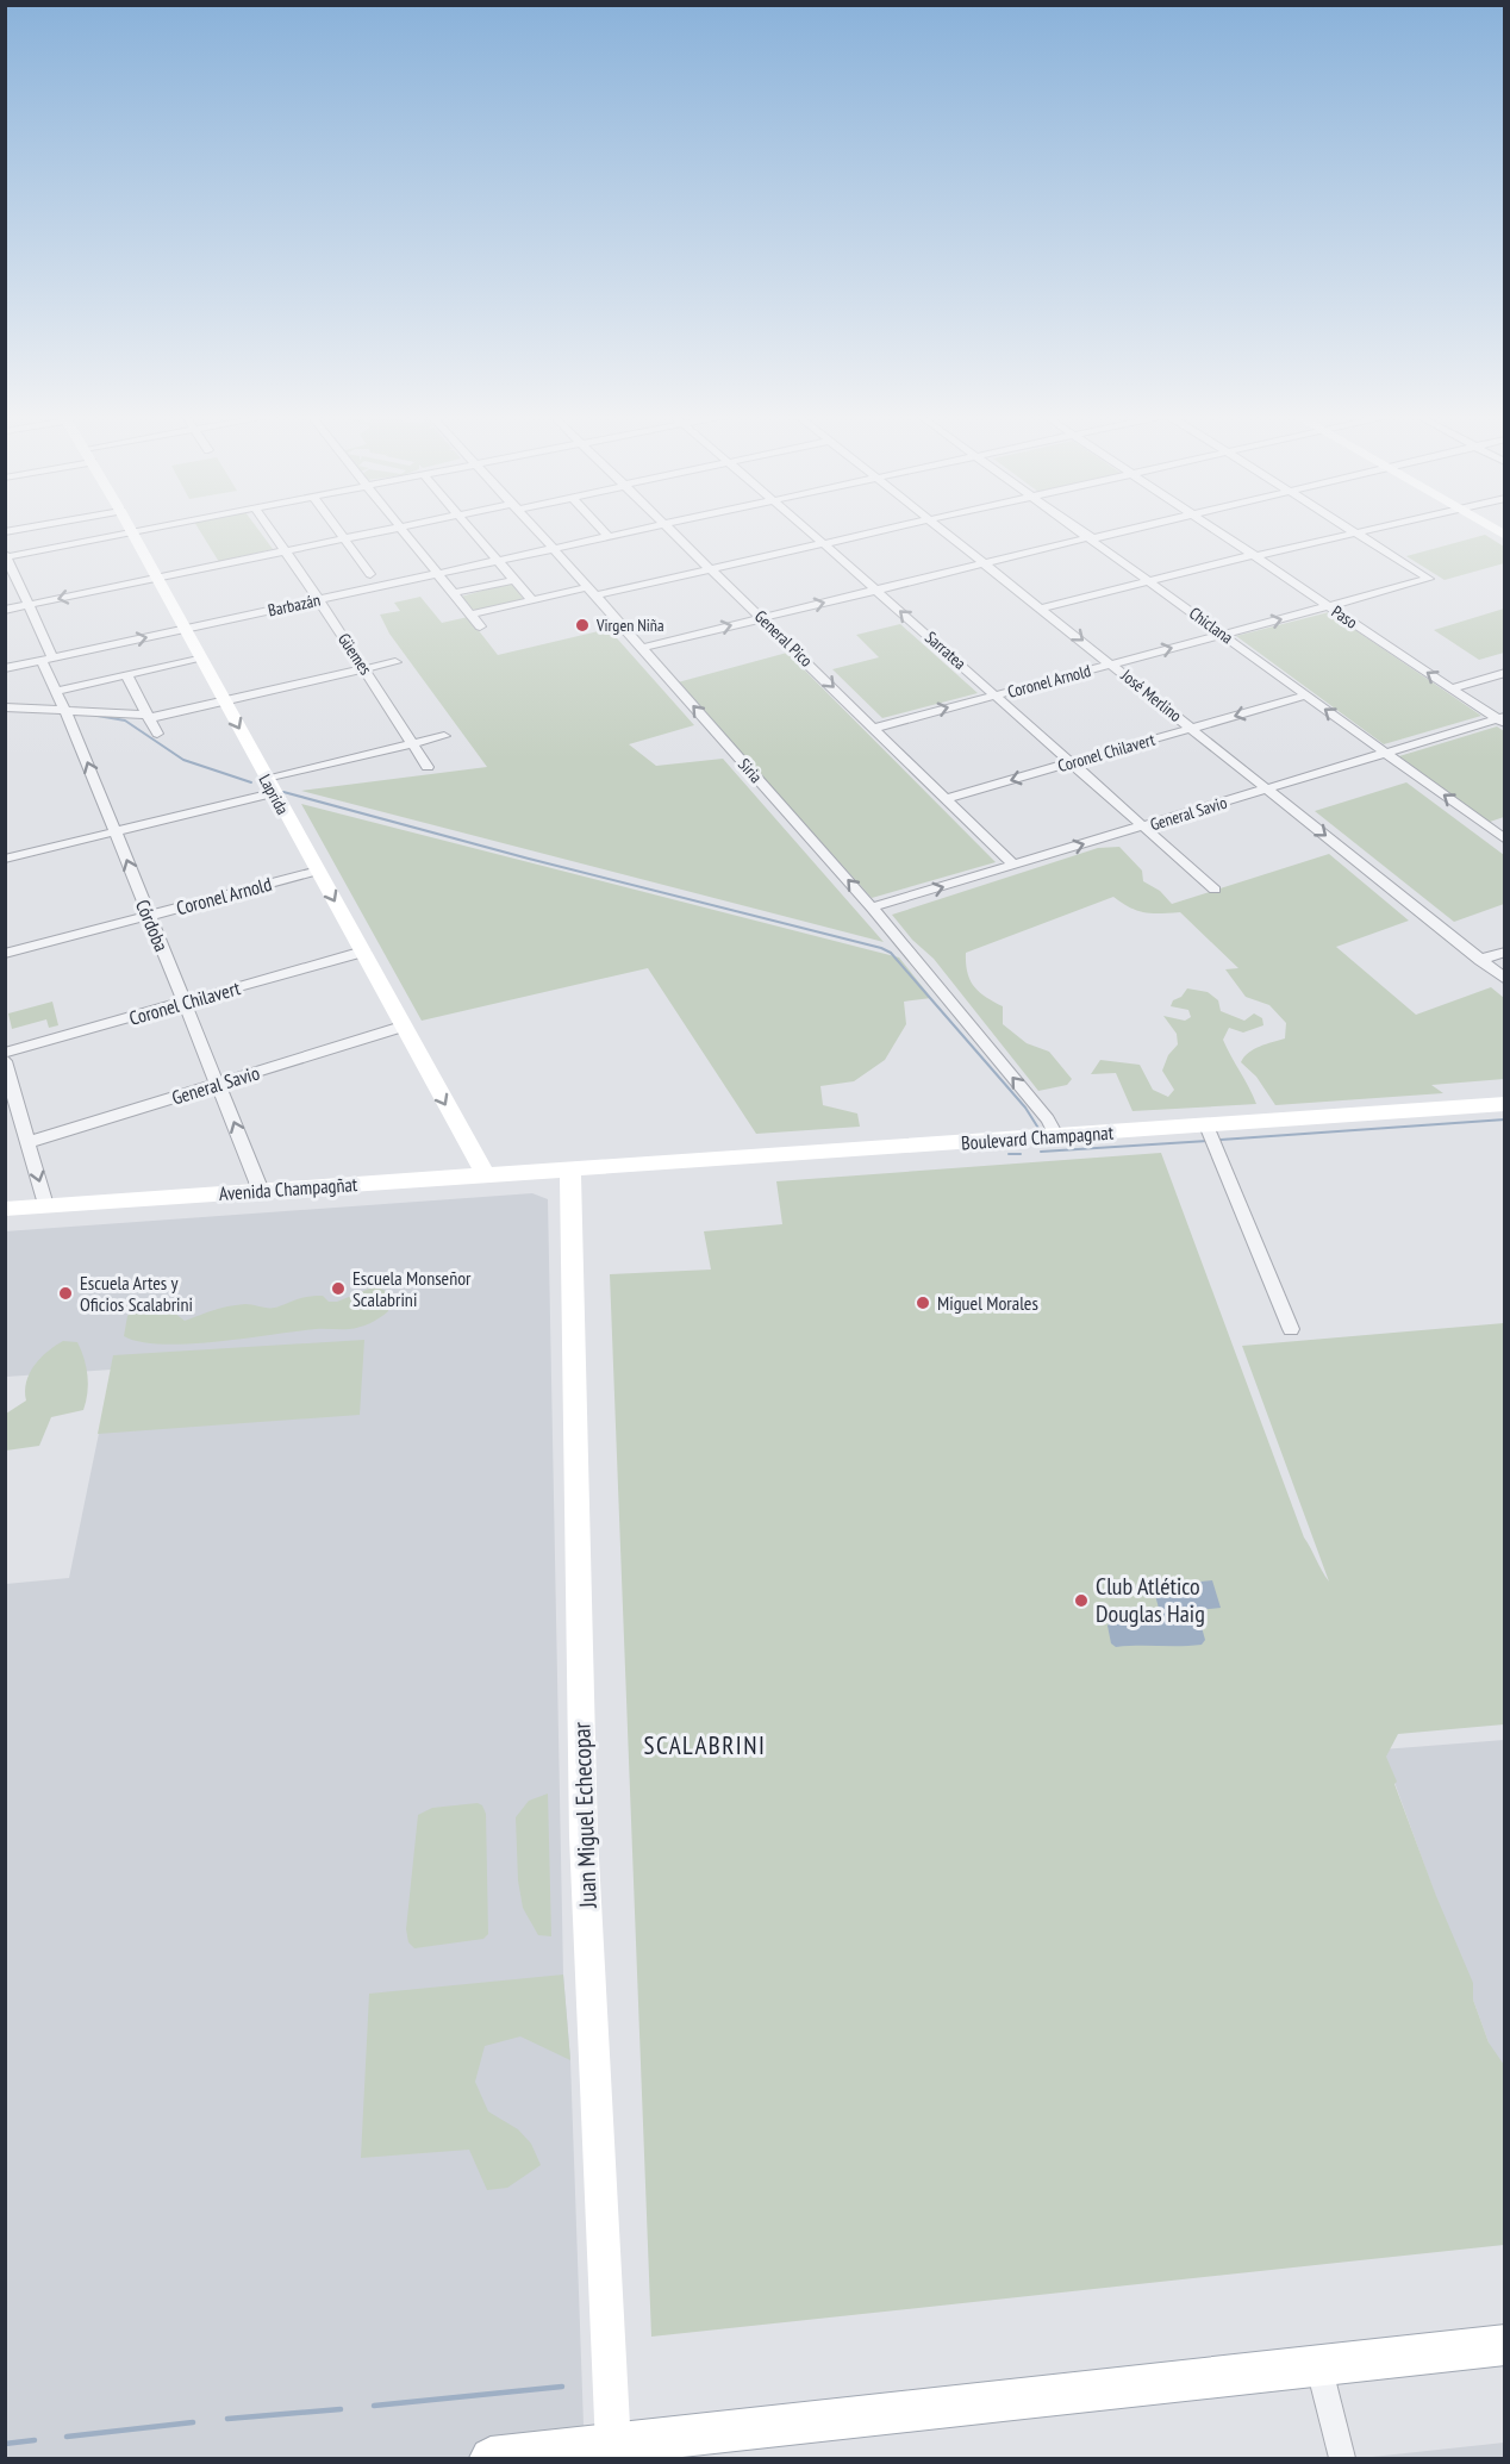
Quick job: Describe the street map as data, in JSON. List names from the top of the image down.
{
  "streets": {
    "street": [
      "Barbazán",
      "Paso",
      "Chiclana",
      "General Pico",
      "Sarratea",
      "Güemes",
      "Coronel Arnold",
      "José Merlino",
      "Coronel Chilavert",
      "Siria",
      "Laprida",
      "General Savio",
      "Córdoba",
      "Boulevard Champagnat",
      "Avenida Champagñat",
      "Juan Miguel Echecopar"
    ]
  },
  "crossings": [
    ["Barbazán", "Güemes"],
    ["Barbazán", "Siria"],
    ["Barbazán", "Laprida"],
    ["Barbazán", "Córdoba"],
    ["Paso", "Coronel Arnold"],
    ["Paso", "General Savio"],
    ["Chiclana", "Coronel Arnold"],
    ["Chiclana", "Coronel Chilavert"],
    ["Chiclana", "General Savio"],
    ["General Pico", "Coronel Arnold"],
    ["General Pico", "Coronel Chilavert"],
    ["General Pico", "General Savio"],
    ["Sarratea", "Coronel Arnold"],
    ["Sarratea", "Coronel Chilavert"],
    ["Sarratea", "General Savio"],
    ["Coronel Arnold", "José Merlino"],
    ["Coronel Arnold", "Laprida"],
    ["Coronel Arnold", "Córdoba"],
    ["José Merlino", "Coronel Chilavert"],
    ["José Merlino", "General Savio"],
    ["Coronel Chilavert", "Laprida"],
    ["Coronel Chilavert", "Córdoba"],
    ["Siria", "General Savio"],
    ["Siria", "Boulevard Champagnat"],
    ["Laprida", "General Savio"],
    ["Laprida", "Avenida Champagñat"],
    ["General Savio", "Córdoba"],
    ["Córdoba", "Avenida Champagñat"],
    ["Boulevard Champagnat", "Avenida Champagñat"],
    ["Boulevard Champagnat", "Juan Miguel Echecopar"],
    ["Avenida Champagñat", "Juan Miguel Echecopar"]
  ],
  "one_way": [
    "Paso",
    "Chiclana",
    "José Merlino",
    "Siria",
    "Laprida",
    "Córdoba"
  ],
  "districts": ["SCALABRINI"],
  "places": [
    "Virgen Niña",
    "Escuela Monseñor Scalabrini",
    "Escuela Artes y Oficios Scalabrini",
    "Miguel Morales",
    "Club Atlético Douglas Haig"
  ]
}
